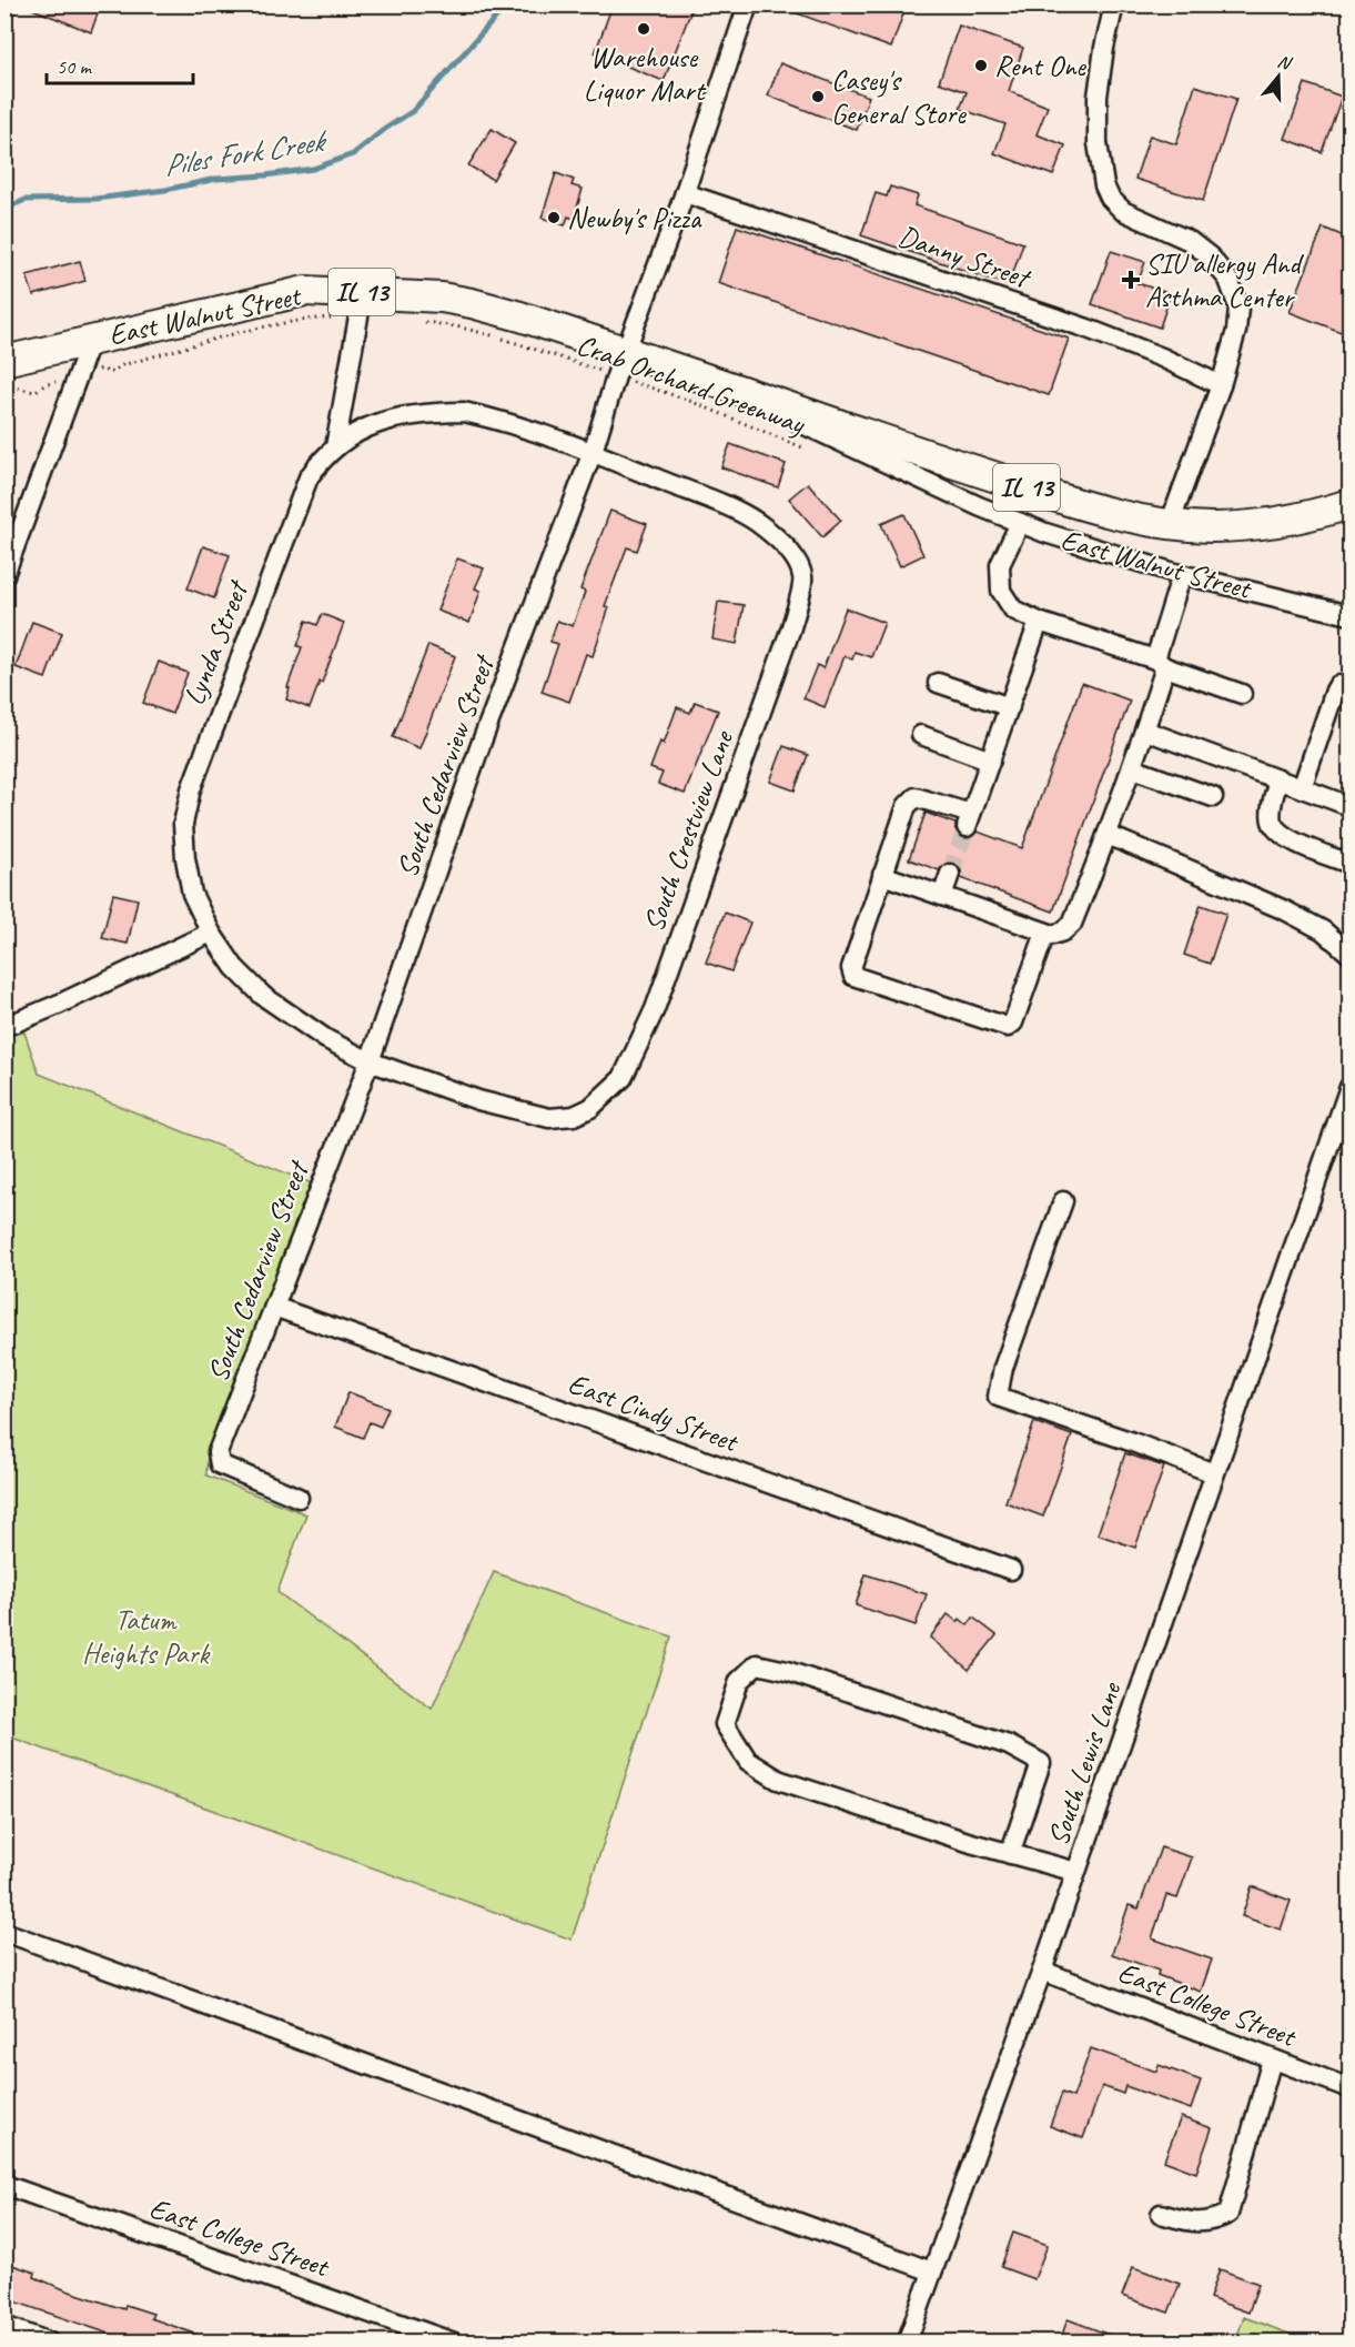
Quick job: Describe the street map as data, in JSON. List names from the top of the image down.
{
  "streets": {
    "highway": ["IL 13", "East Walnut Street"],
    "street": [
      "Danny Street",
      "Lynda Street",
      "South Cedarview Street",
      "South Crestview Lane",
      "East Cindy Street",
      "South Lewis Lane",
      "East College Street"
    ],
    "path": ["Crab Orchard Greenway"]
  },
  "crossings": [
    ["Danny Street", "South Cedarview Street"],
    ["East Walnut Street", "Crab Orchard Greenway"],
    ["East Walnut Street", "South Cedarview Street"],
    ["Crab Orchard Greenway", "South Cedarview Street"],
    ["Lynda Street", "South Cedarview Street"],
    ["Lynda Street", "South Crestview Lane"],
    ["South Cedarview Street", "South Crestview Lane"],
    ["South Cedarview Street", "East Cindy Street"],
    ["South Lewis Lane", "East College Street"]
  ],
  "water": ["Piles Fork Creek"],
  "parks": ["Tatum Heights Park"],
  "places": {
    "other": [
      "Warehouse Liquor Mart",
      "Rent One",
      "Casey's General Store",
      "Newby's Pizza"
    ],
    "health": ["SIU allergy And Asthma Center"]
  },
  "scale_bar": "50 m",
  "north": "top"
}
